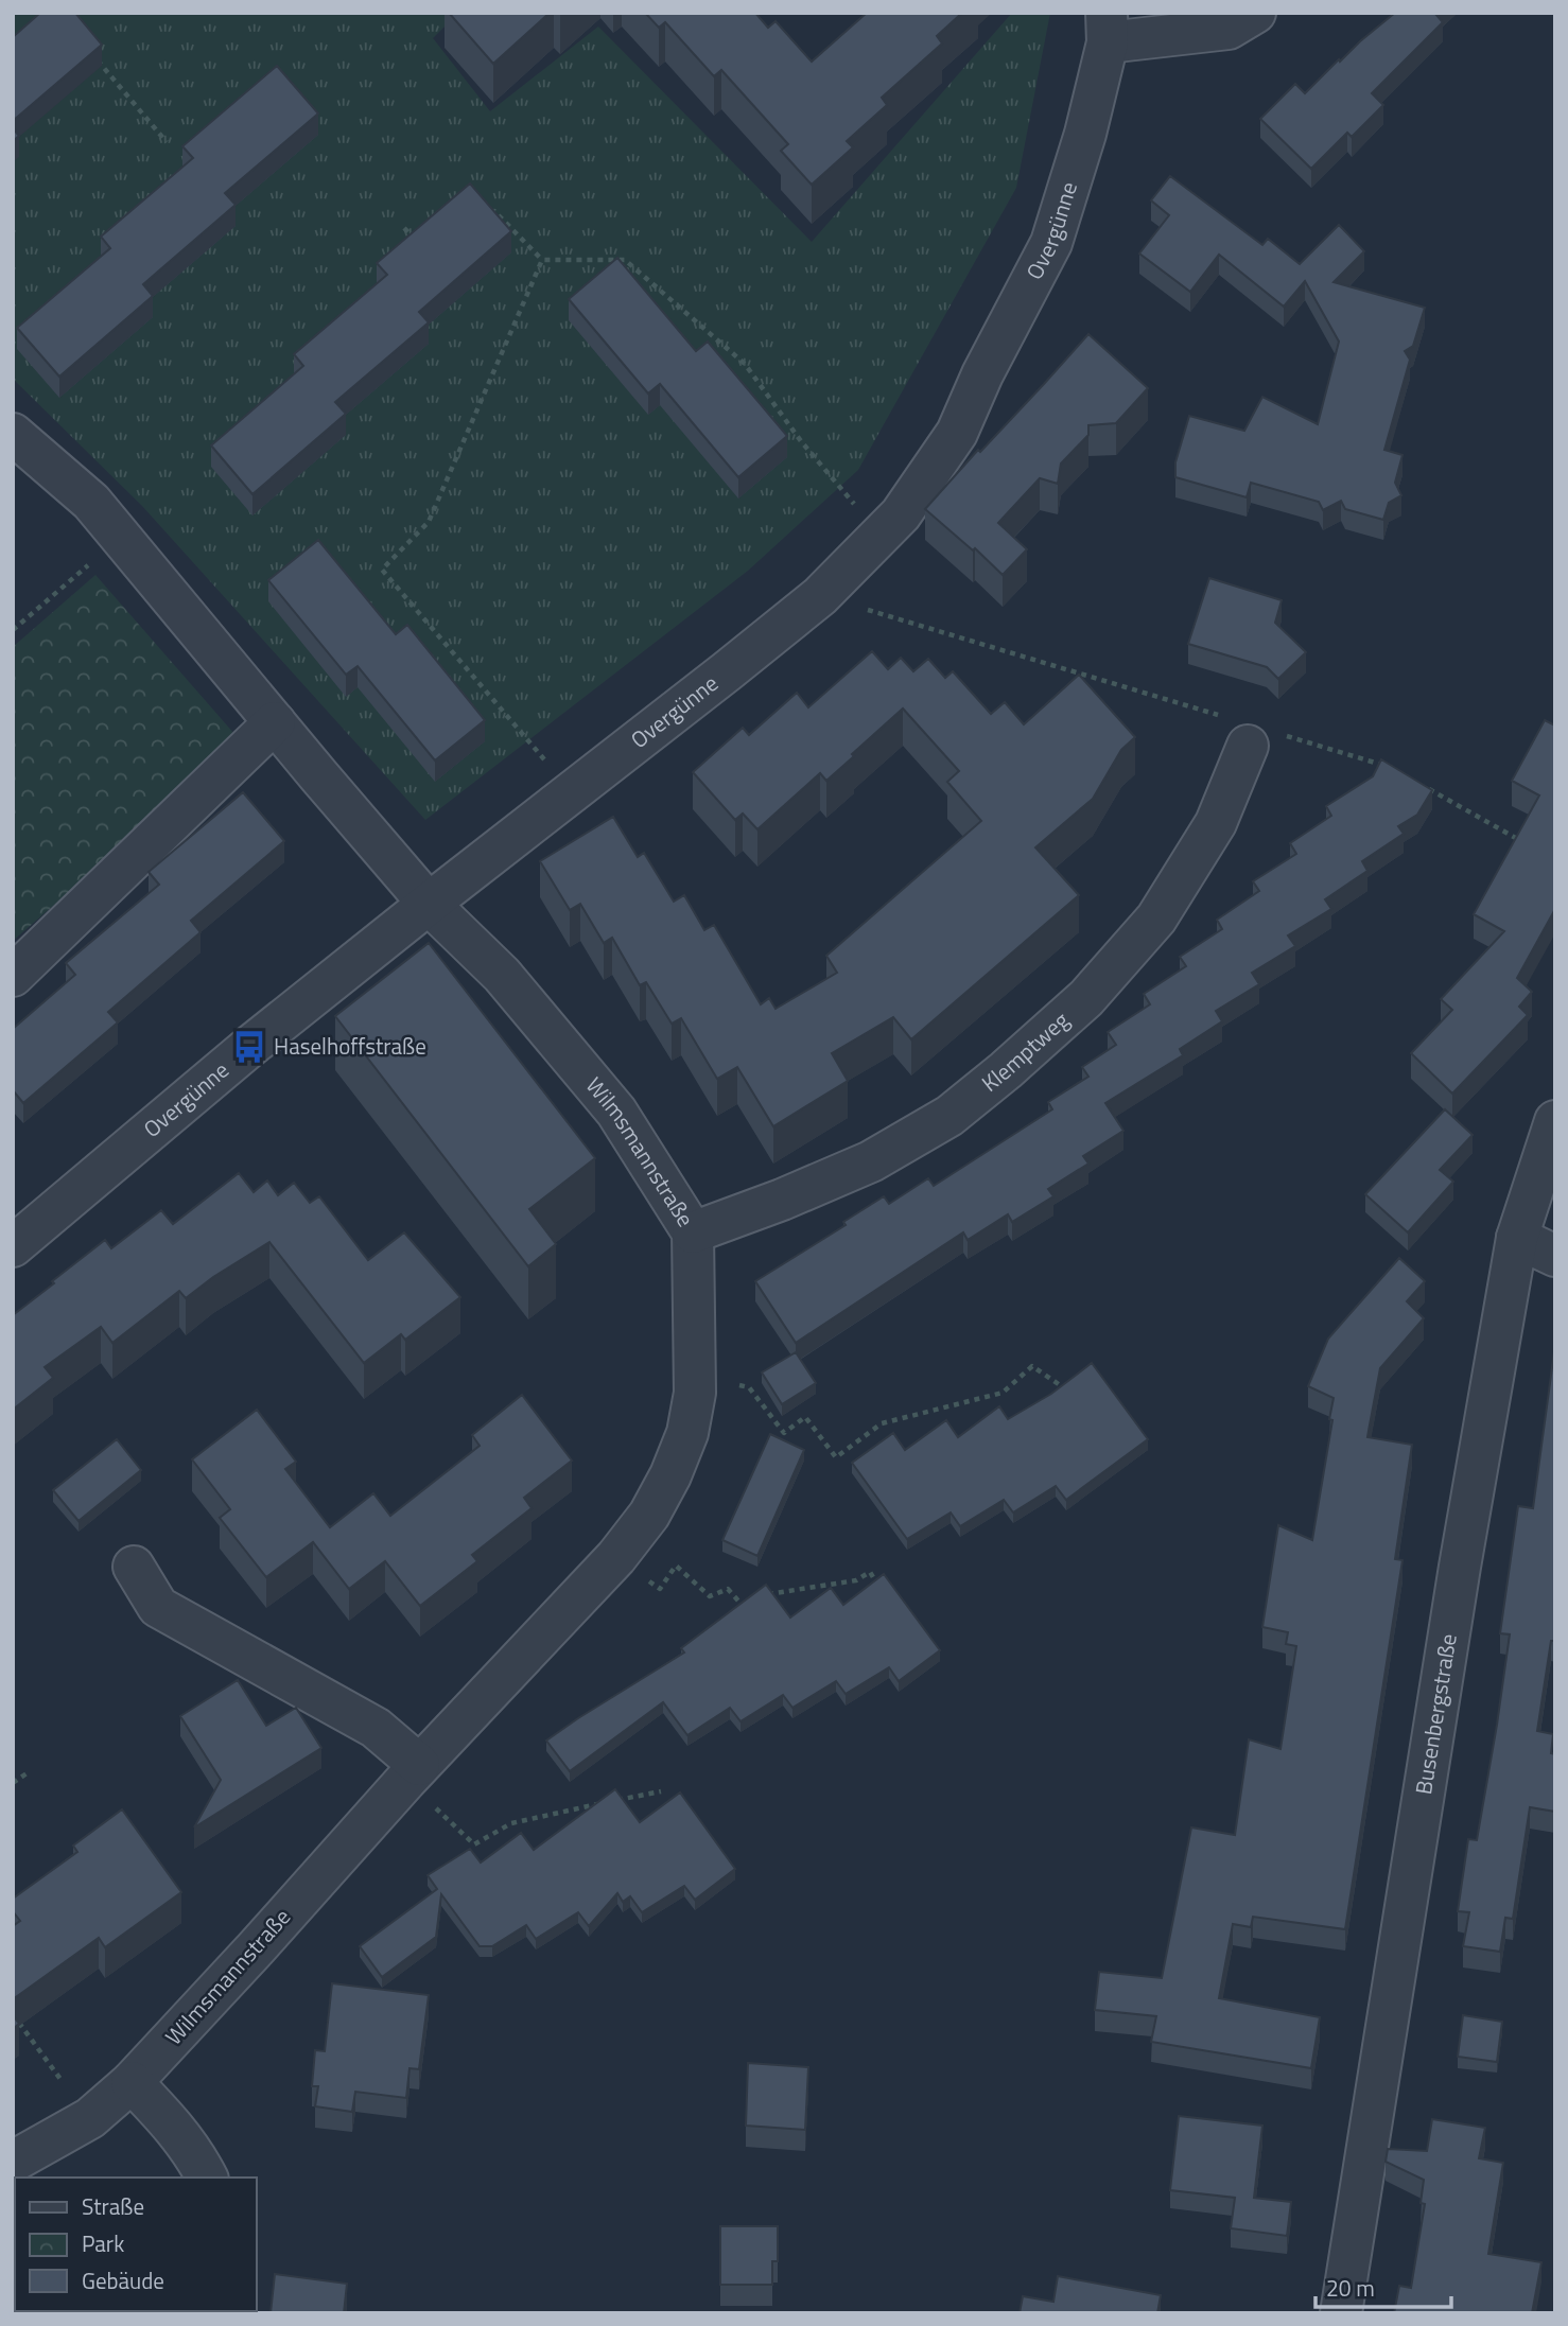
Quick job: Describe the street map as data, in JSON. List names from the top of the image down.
{
  "streets": {
    "street": [
      "Overgünne",
      "Klemptweg",
      "Wilmsmannstraße",
      "Busenbergstraße"
    ]
  },
  "crossings": [
    ["Overgünne", "Wilmsmannstraße"],
    ["Klemptweg", "Wilmsmannstraße"]
  ],
  "places": {
    "bus stop": ["Haselhoffstraße"]
  },
  "legend": ["Straße", "Park", "Gebäude"],
  "scale_bar": "20 m"
}
